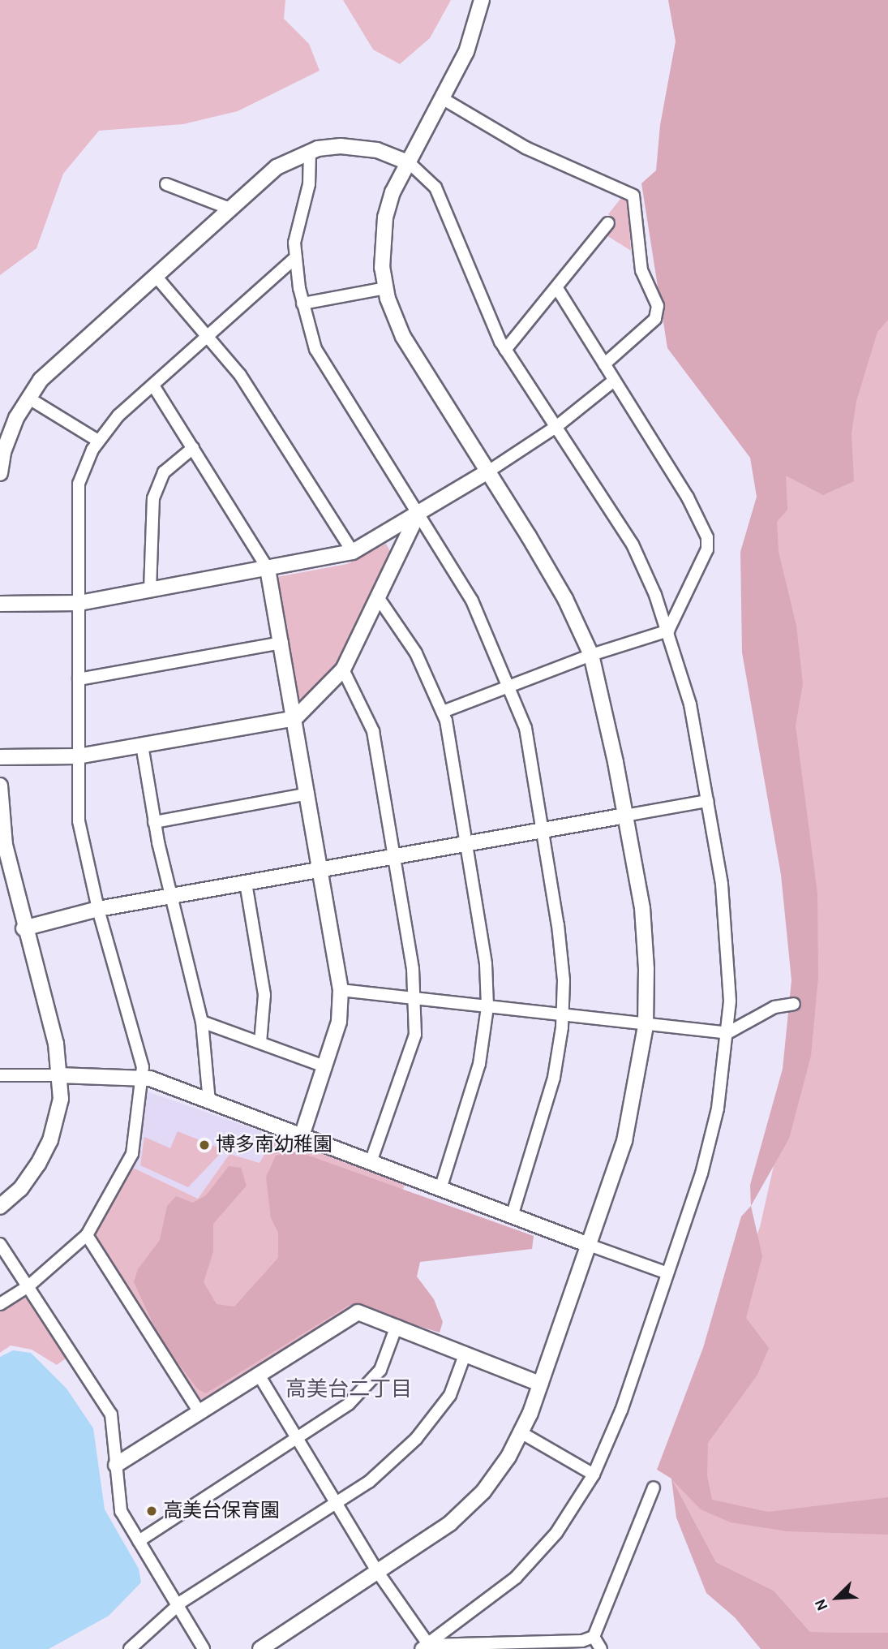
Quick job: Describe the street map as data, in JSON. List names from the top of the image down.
{
  "districts": ["高美台二丁目"],
  "places": ["博多南幼稚園", "高美台保育園"],
  "north": "bottom left"
}
